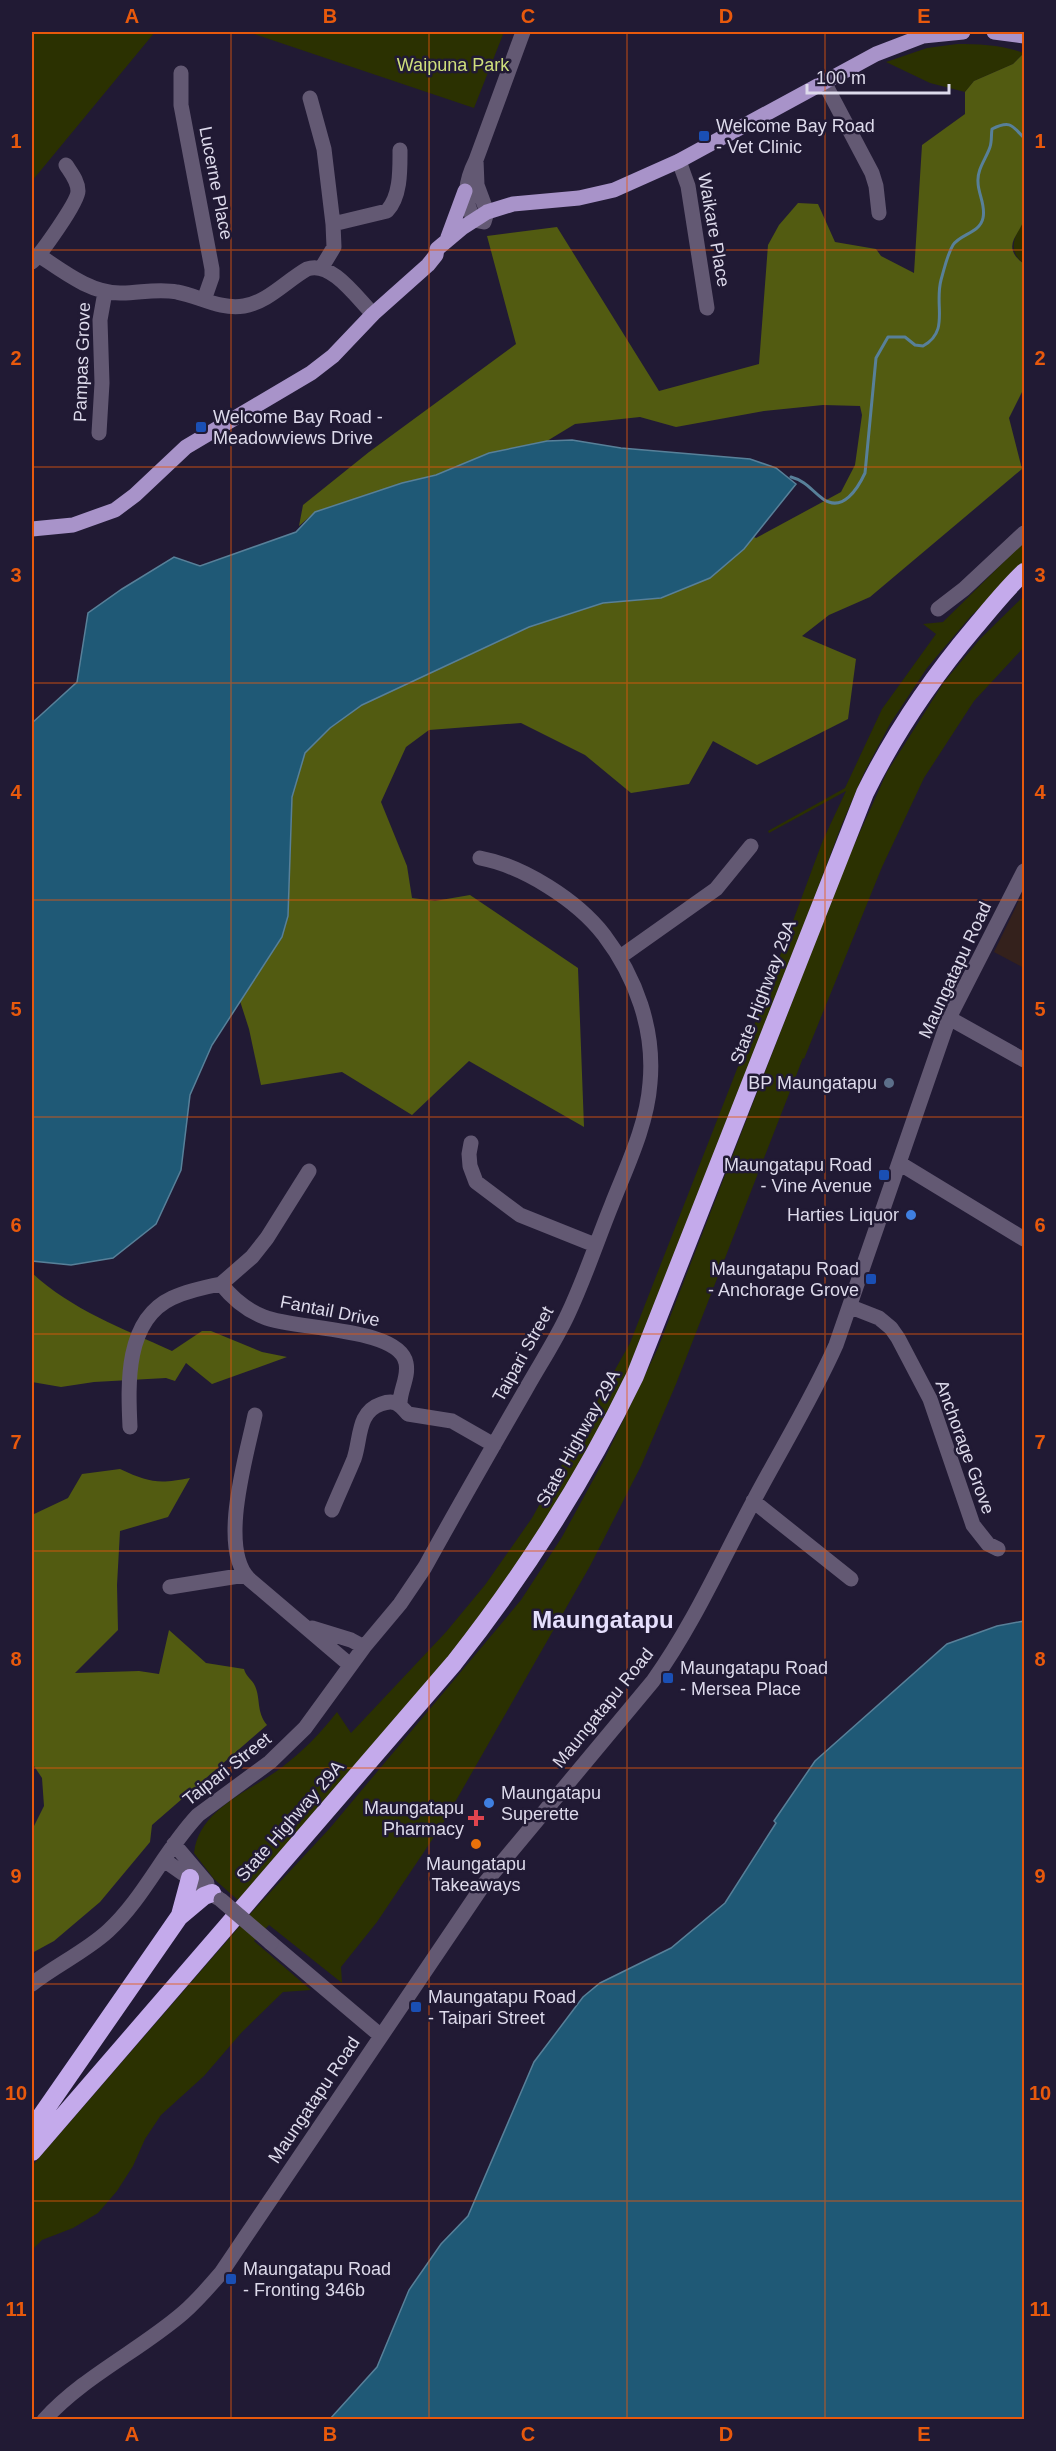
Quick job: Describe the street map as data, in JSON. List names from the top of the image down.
{
  "streets": {
    "highway": ["State Highway 29A"],
    "street": [
      "Lucerne Place",
      "Waikare Place",
      "Pampas Grove",
      "Maungatapu Road",
      "Fantail Drive",
      "Taipari Street",
      "Anchorage Grove"
    ]
  },
  "crossings": [
    ["Maungatapu Road", "Anchorage Grove"]
  ],
  "districts": ["Maungatapu"],
  "parks": ["Waipuna Park"],
  "places": {
    "transit": [
      "Welcome Bay Road - Vet Clinic",
      "Welcome Bay Road - Meadowviews Drive",
      "Maungatapu Road - Vine Avenue",
      "Maungatapu Road - Anchorage Grove",
      "Maungatapu Road - Mersea Place",
      "Maungatapu Road - Taipari Street",
      "Maungatapu Road - Fronting 346b"
    ],
    "other": [
      "BP Maungatapu",
      "Harties Liquor",
      "Maungatapu Superette",
      "Maungatapu Takeaways"
    ],
    "health": ["Maungatapu Pharmacy"]
  },
  "scale_bar": "100 m",
  "grid": {
    "columns": [
      "A",
      "B",
      "C",
      "D",
      "E"
    ],
    "rows": [
      "1",
      "2",
      "3",
      "4",
      "5",
      "6",
      "7",
      "8",
      "9",
      "10",
      "11"
    ]
  }
}
